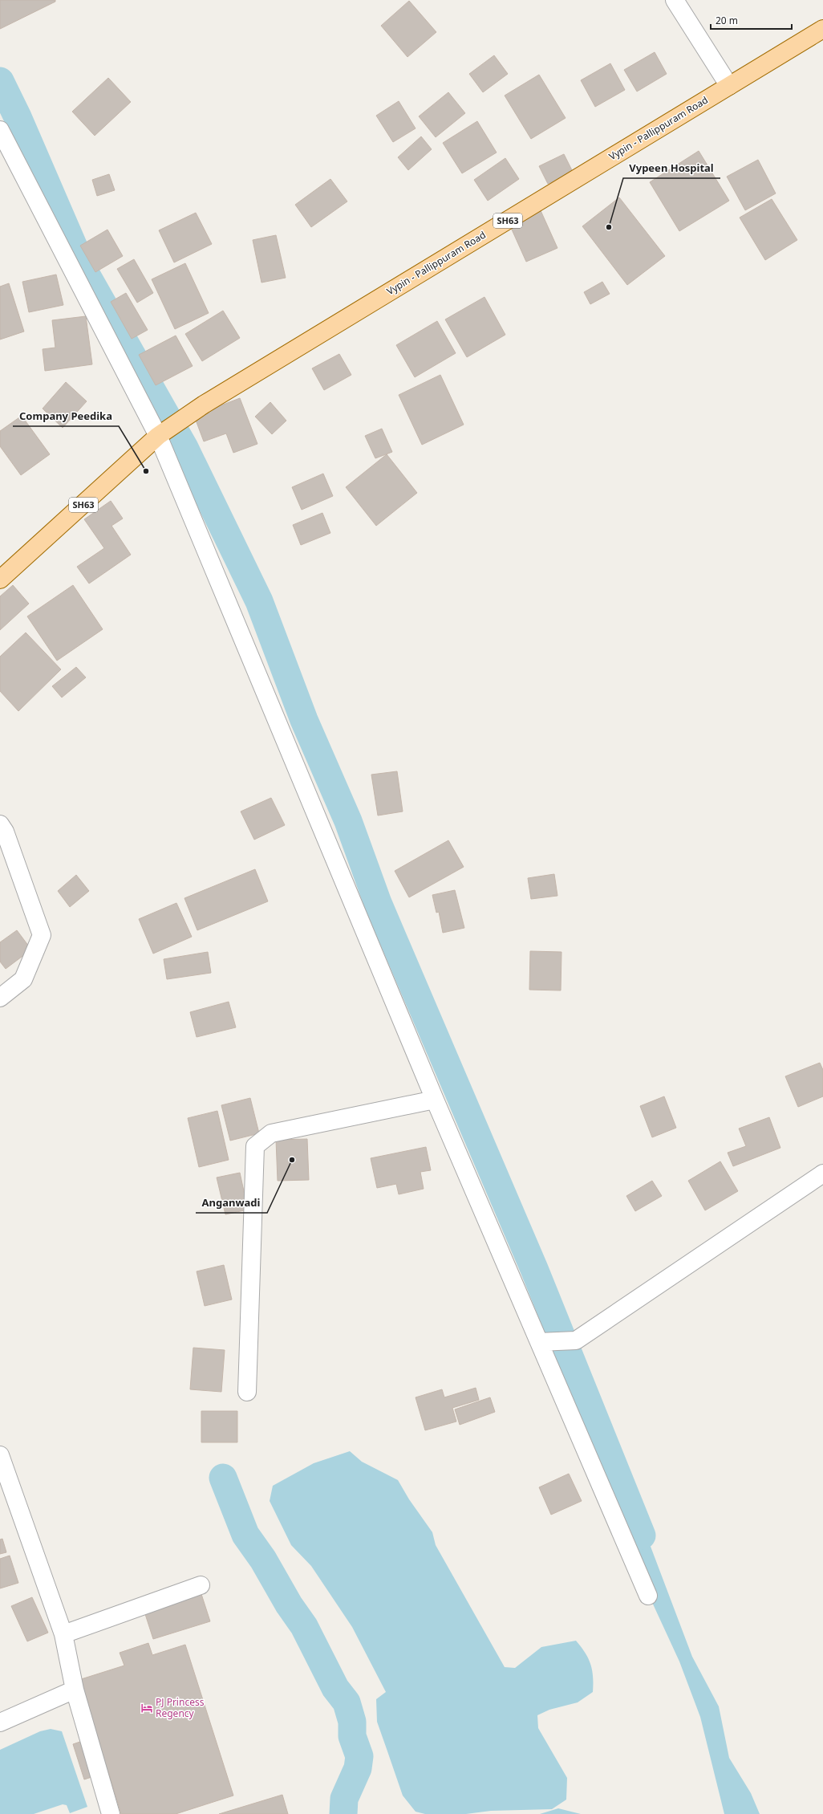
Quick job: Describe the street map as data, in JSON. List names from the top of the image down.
{
  "streets": {
    "main road": ["Vypin - Pallippuram Road", "SH63"]
  },
  "crossings": [
    ["Vypin - Pallippuram Road", "SH63"]
  ],
  "places": {
    "other": ["Vypeen Hospital", "Company Peedika", "Anganwadi"],
    "hotel": ["PJ Princess Regency"]
  },
  "scale_bar": "20 m"
}
